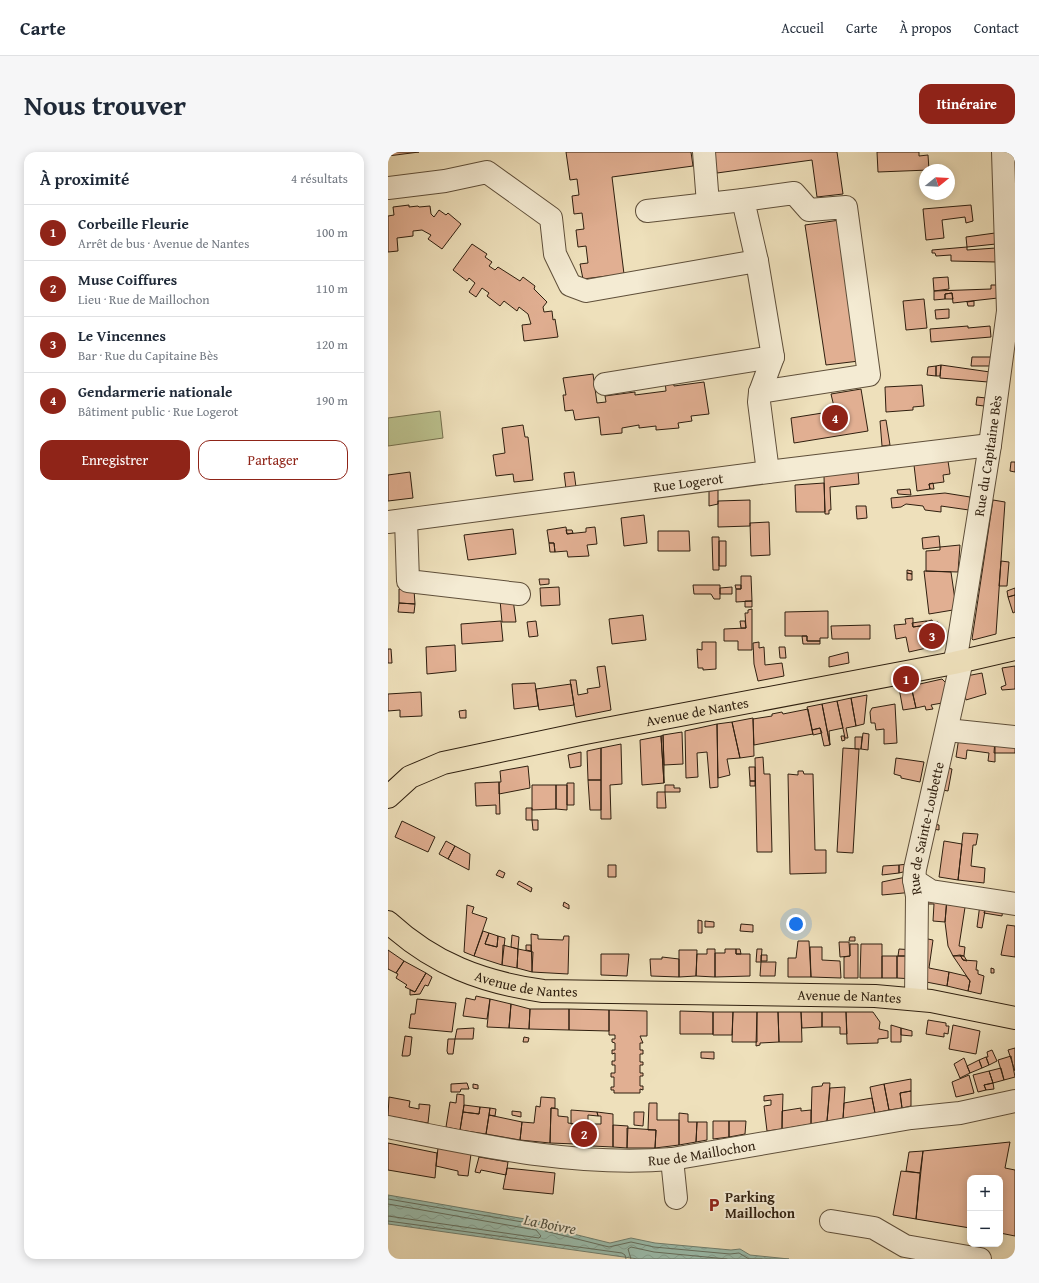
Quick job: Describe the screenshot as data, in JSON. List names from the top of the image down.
{
  "streets": {
    "main road": ["Avenue de Nantes"],
    "street": [
      "Rue du Capitaine Bès",
      "Rue Logerot",
      "Rue de Sainte-Loubette",
      "Rue de Maillochon"
    ]
  },
  "crossings": [
    ["Rue du Capitaine Bès", "Rue Logerot"],
    ["Rue du Capitaine Bès", "Avenue de Nantes"],
    ["Rue du Capitaine Bès", "Rue de Sainte-Loubette"],
    ["Avenue de Nantes", "Rue de Sainte-Loubette"]
  ],
  "water": ["La Boivre"],
  "places": {
    "parking": ["Parking Maillochon"]
  },
  "north": "right",
  "page": {
    "header": "Carte",
    "nav": [
      "Accueil",
      "Carte",
      "À propos",
      "Contact"
    ],
    "title": "Nous trouver",
    "buttons": [
      "Itinéraire",
      ["Enregistrer", "Partager"]
    ],
    "heading": ["À proximité", "4 résultats"],
    "list": [
      {
        "mark": "1",
        "name": "Corbeille Fleurie",
        "note": "Arrêt de bus · Avenue de Nantes",
        "value": "100 m"
      },
      {
        "mark": "2",
        "name": "Muse Coiffures",
        "note": "Lieu · Rue de Maillochon",
        "value": "110 m"
      },
      {
        "mark": "3",
        "name": "Le Vincennes",
        "note": "Bar · Rue du Capitaine Bès",
        "value": "120 m"
      },
      {
        "mark": "4",
        "name": "Gendarmerie nationale",
        "note": "Bâtiment public · Rue Logerot",
        "value": "190 m"
      }
    ],
    "pins": [
      "4",
      "3",
      "1",
      "2"
    ],
    "map_buttons": ["+", "−"]
  }
}
